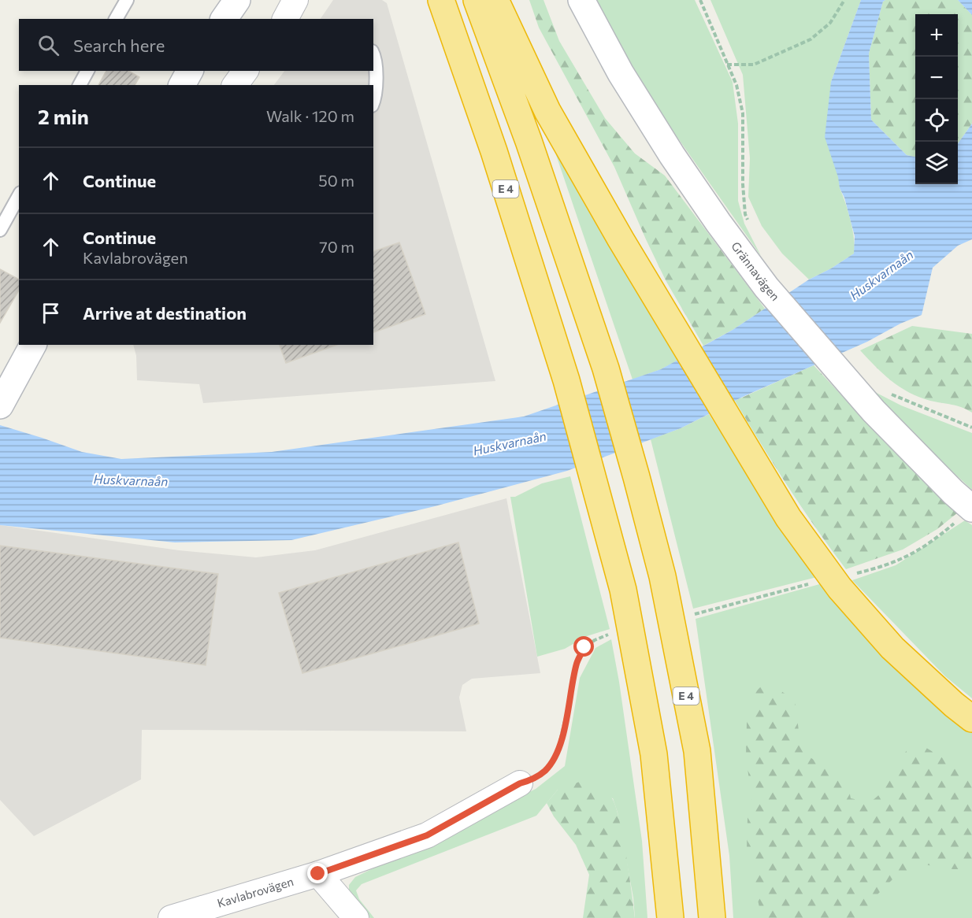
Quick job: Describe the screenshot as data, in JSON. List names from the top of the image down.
{
  "streets": {
    "highway": ["E 4"],
    "main road": ["Grännavägen"],
    "street": ["Kavlabrovägen"]
  },
  "water": ["Huskvarnaån"],
  "page": {
    "map_buttons": ["+", "−"],
    "search": "Search here",
    "heading": ["2 min", "Walk · 120 m"],
    "list": [
      ["Continue", "50 m"],
      ["Continue", "Kavlabrovägen", "70 m"],
      "Arrive at destination"
    ]
  }
}
